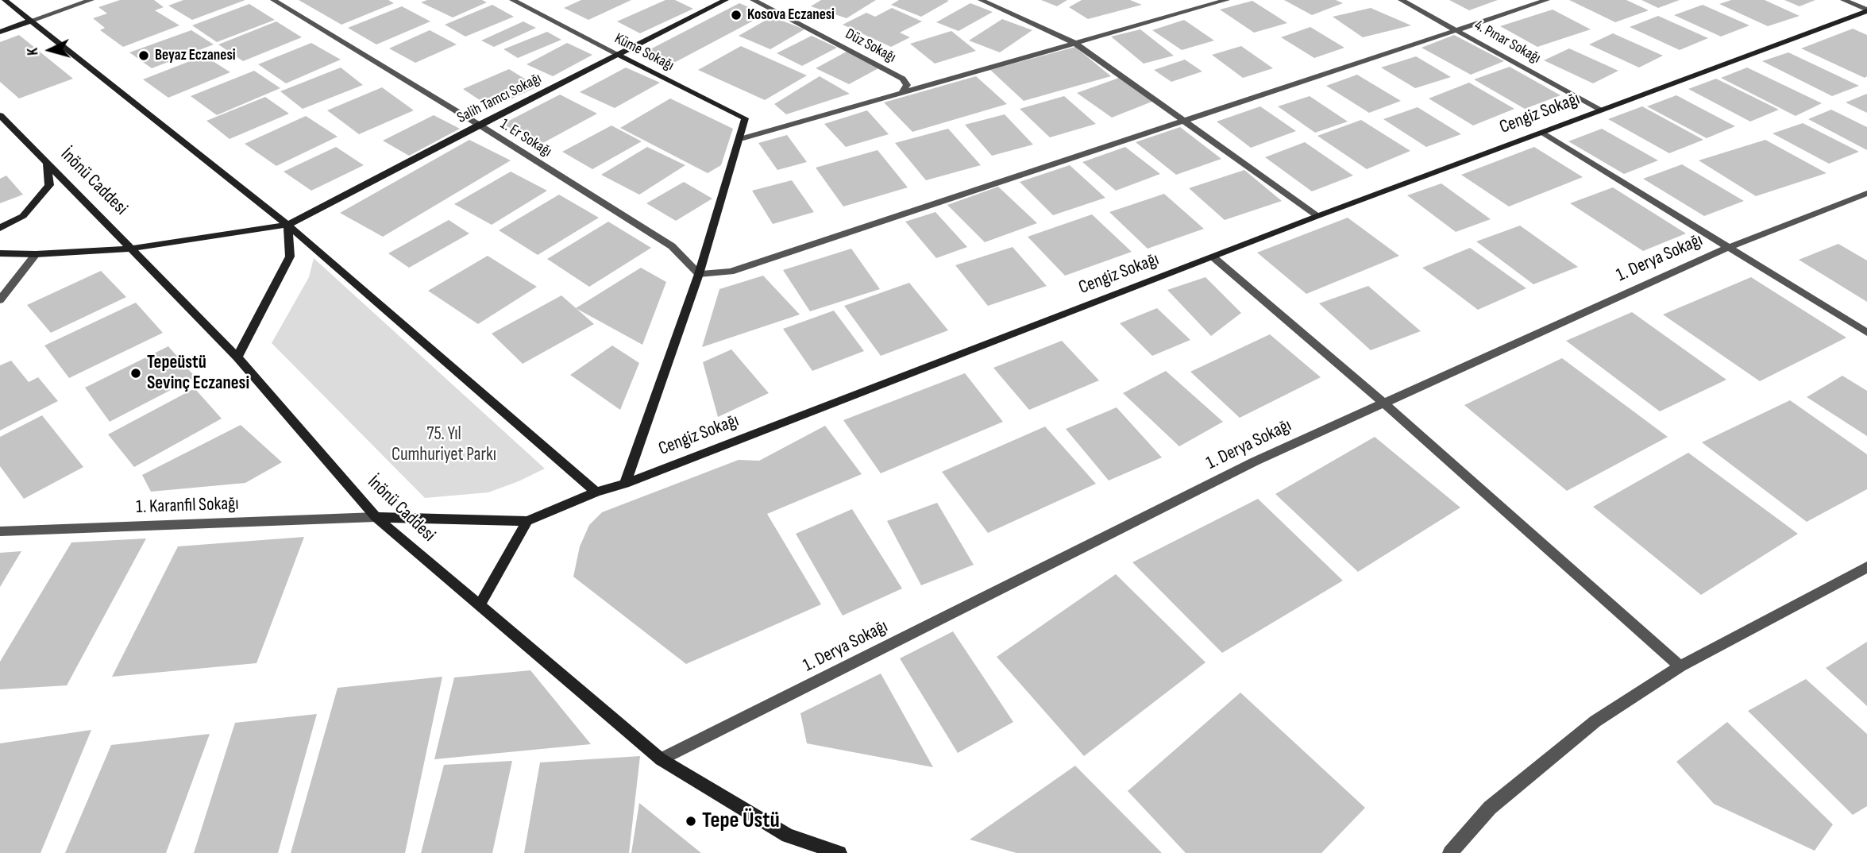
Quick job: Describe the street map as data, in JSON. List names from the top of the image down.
{
  "streets": {
    "street": [
      "4. Pınar Sokağı",
      "Düz Sokağı",
      "Küme Sokağı",
      "Salih Tamcı Sokağı",
      "Cengiz Sokağı",
      "1. Er Sokağı",
      "İnönü Caddesi",
      "1. Derya Sokağı",
      "1. Karanfil Sokağı"
    ]
  },
  "crossings": [
    ["4. Pınar Sokağı", "Cengiz Sokağı"],
    ["Küme Sokağı", "Salih Tamcı Sokağı"],
    ["Salih Tamcı Sokağı", "1. Er Sokağı"],
    ["Salih Tamcı Sokağı", "İnönü Caddesi"],
    ["Cengiz Sokağı", "İnönü Caddesi"],
    ["Cengiz Sokağı", "1. Karanfil Sokağı"],
    ["İnönü Caddesi", "1. Derya Sokağı"],
    ["İnönü Caddesi", "1. Karanfil Sokağı"]
  ],
  "parks": ["75. Yıl Cumhuriyet Parkı"],
  "places": [
    "Kosova Eczanesi",
    "Beyaz Eczanesi",
    "Tepeüstü Sevinç Eczanesi",
    "Tepe Üstü"
  ],
  "north": "left"
}
